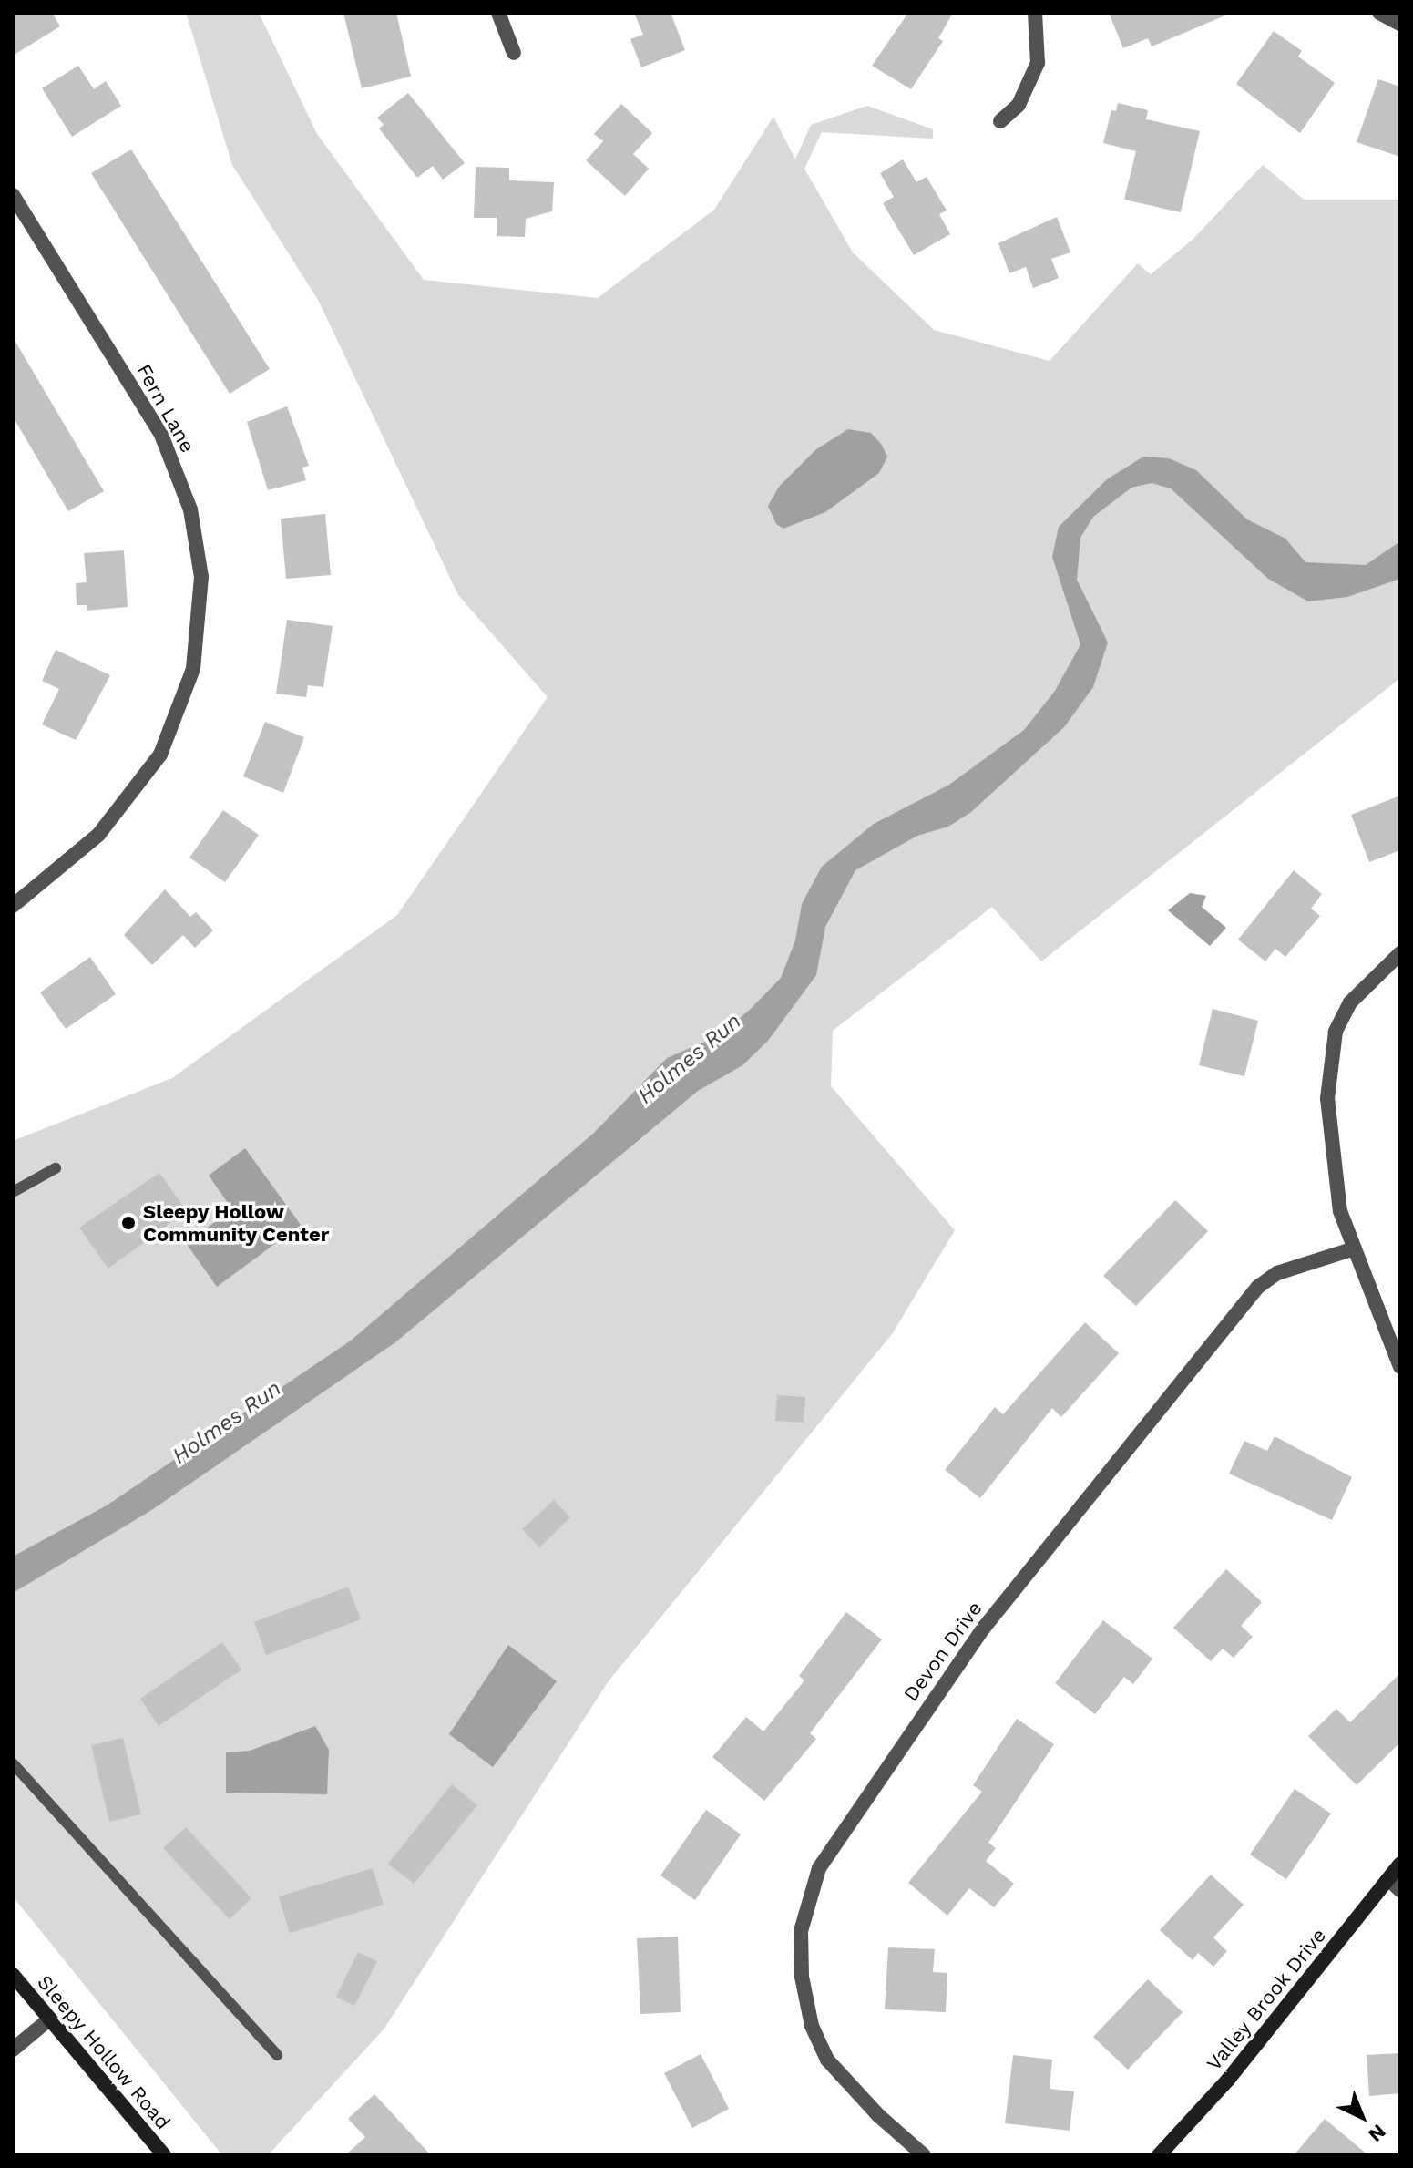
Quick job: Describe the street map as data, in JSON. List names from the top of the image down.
{
  "streets": {
    "street": [
      "Fern Lane",
      "Devon Drive",
      "Valley Brook Drive",
      "Sleepy Hollow Road"
    ]
  },
  "water": ["Holmes Run"],
  "places": ["Sleepy Hollow Community Center"],
  "north": "bottom right"
}
